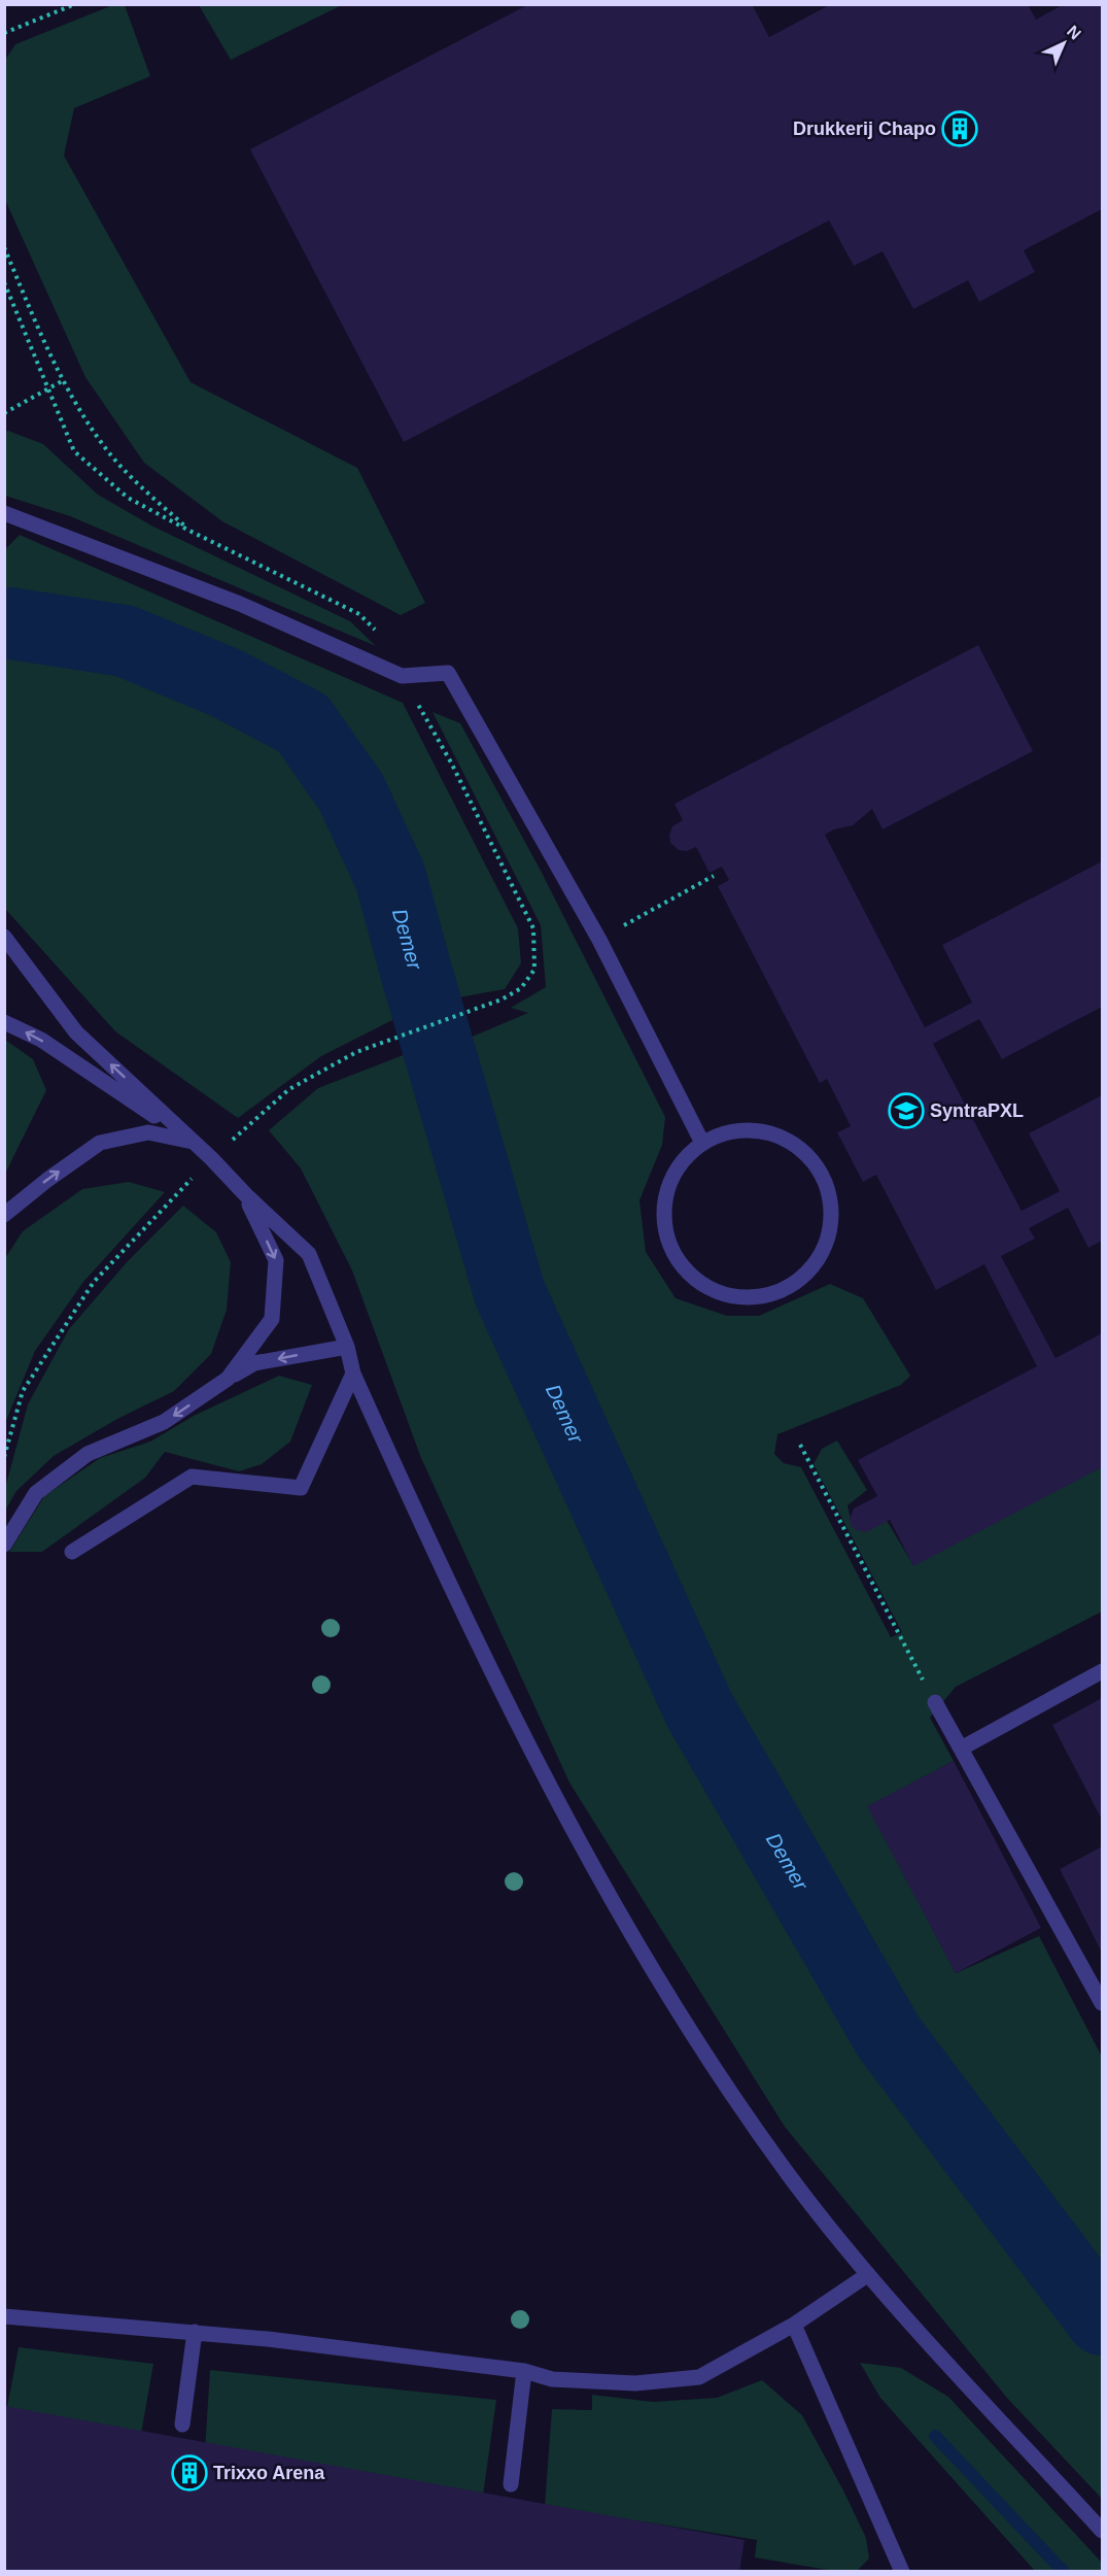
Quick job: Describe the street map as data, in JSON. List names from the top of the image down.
{
  "water": ["Demer"],
  "places": {
    "building": ["Drukkerij Chapo", "Trixxo Arena"],
    "school or university": ["SyntraPXL"]
  },
  "north": "top right"
}
